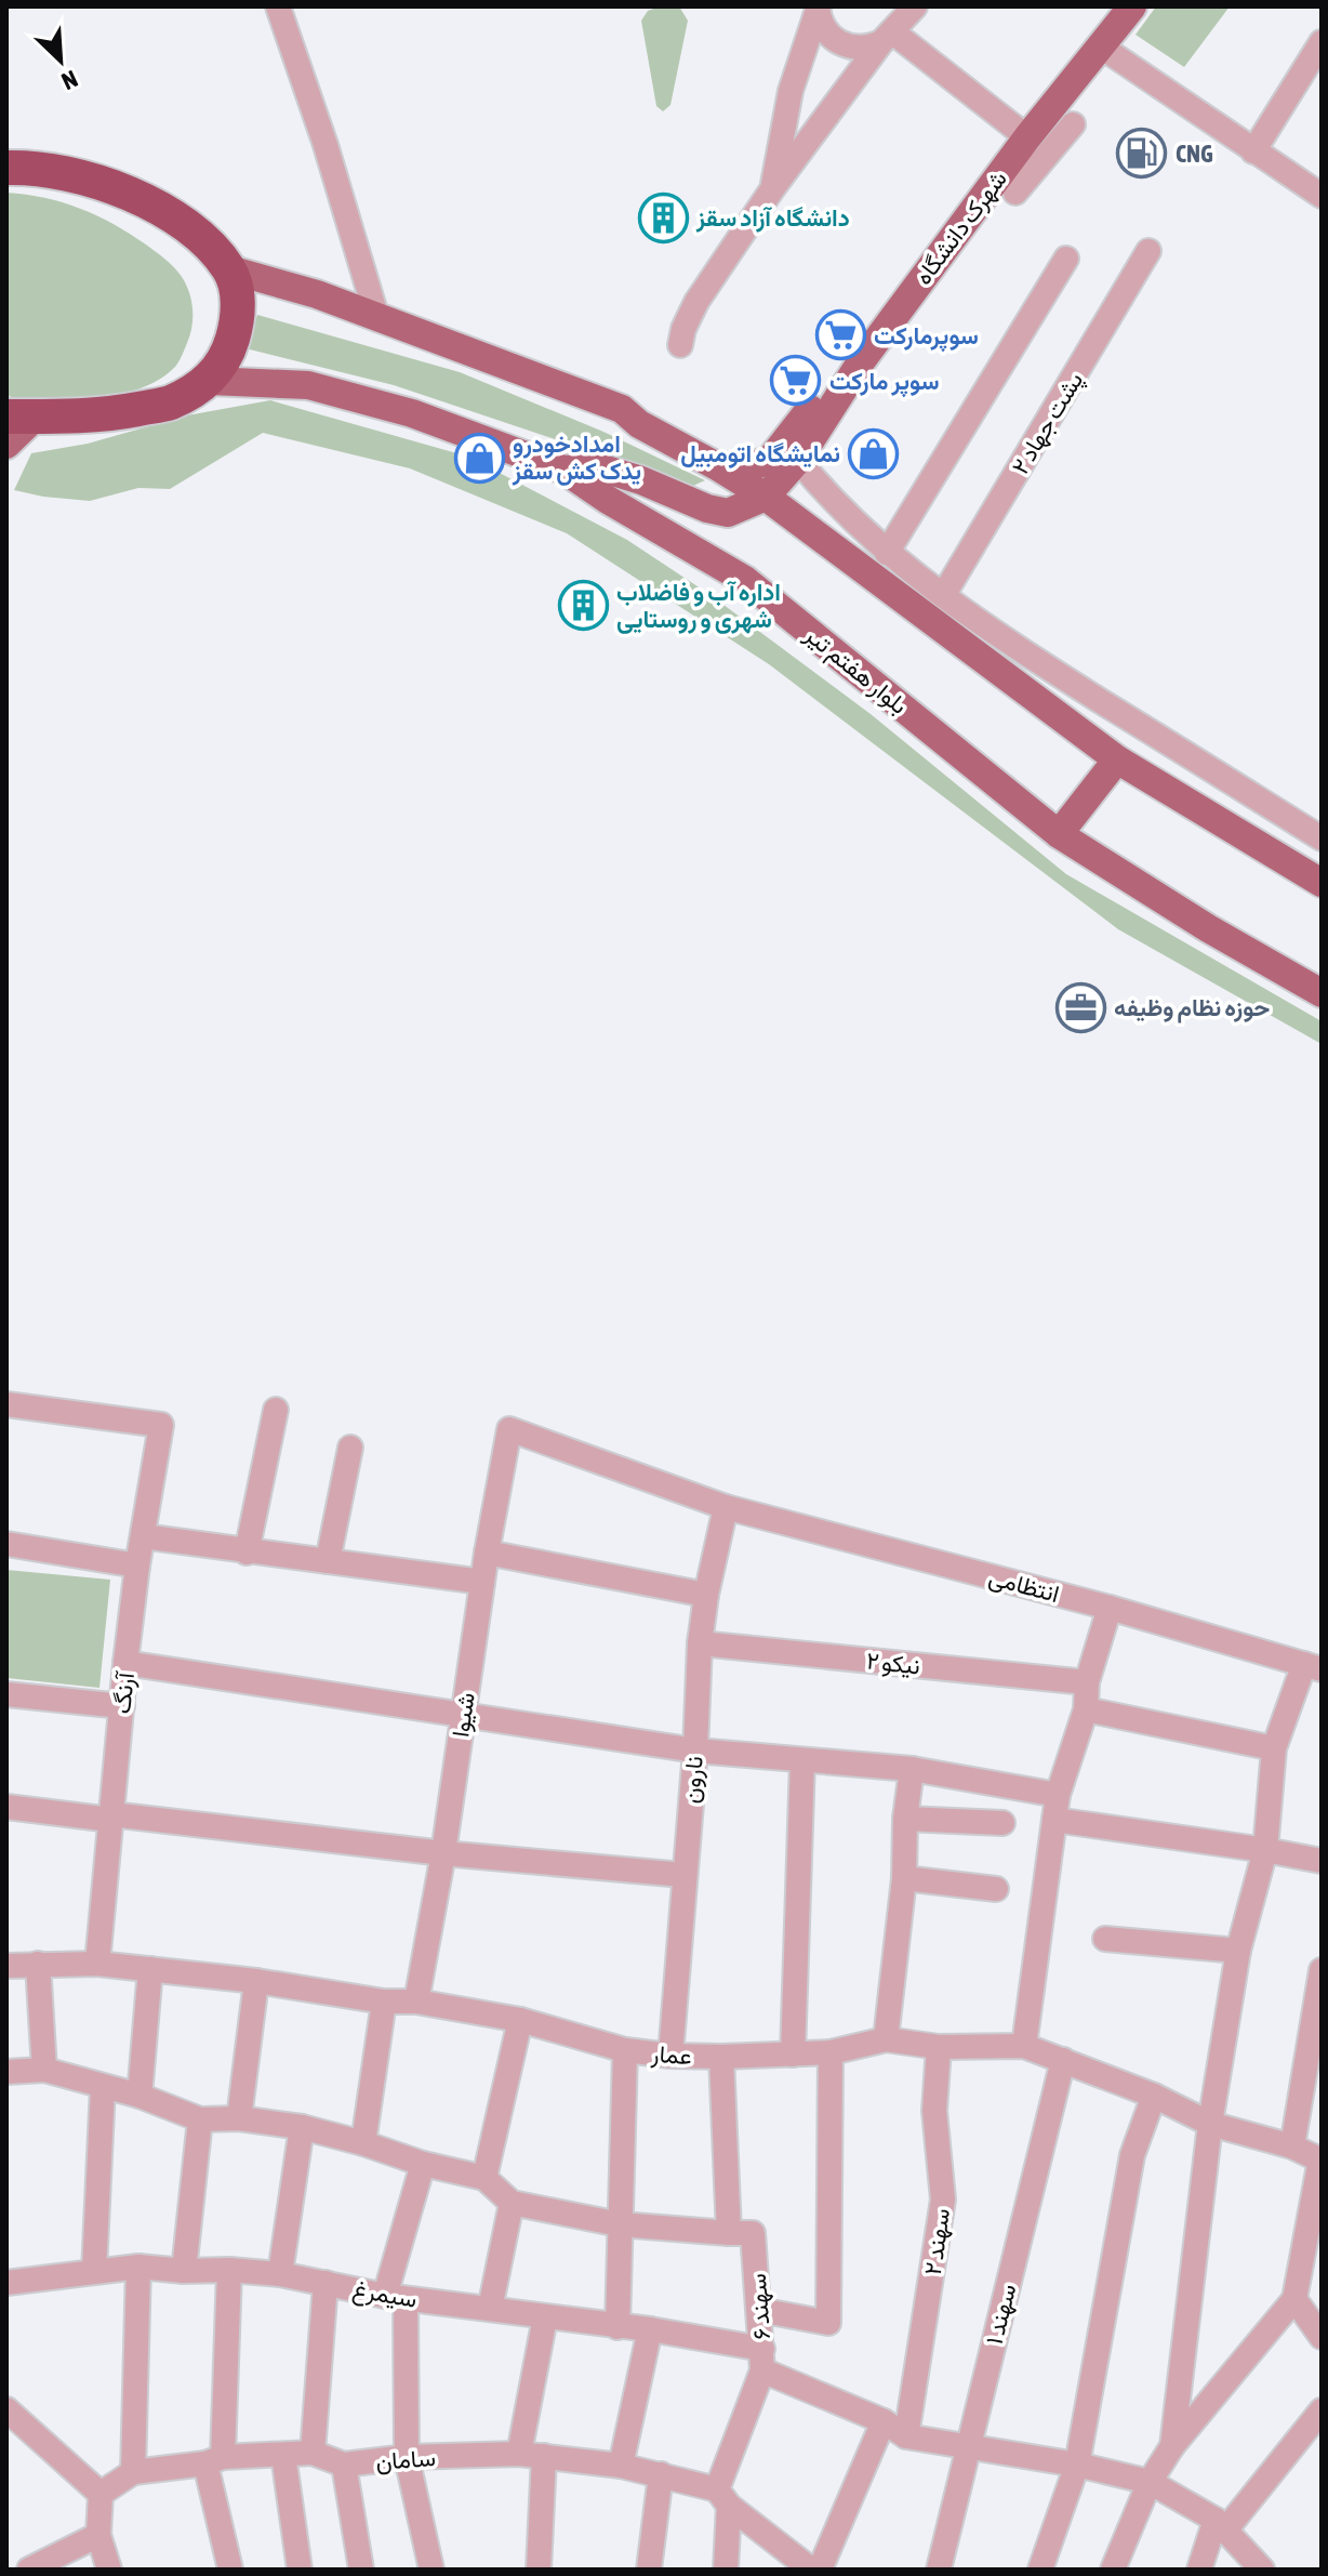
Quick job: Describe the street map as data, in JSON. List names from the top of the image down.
{
  "streets": {
    "main road": ["شهرک دانشگاه", "بلوار هفتم تیر"],
    "street": [
      "پشت جهاد ۲",
      "انتظامی",
      "نیکو ۲",
      "آرنگ",
      "شیوا",
      "نارون",
      "عمار",
      "سهند ۲",
      "سیمرغ",
      "سهند ۶",
      "سهند ۱",
      "سامان"
    ]
  },
  "crossings": [
    ["انتظامی", "شیوا"],
    ["انتظامی", "نارون"],
    ["نیکو ۲", "نارون"],
    ["آرنگ", "عمار"],
    ["شیوا", "عمار"],
    ["نارون", "عمار"],
    ["عمار", "سهند ۲"],
    ["عمار", "سهند ۱"],
    ["سهند ۲", "سیمرغ"],
    ["سیمرغ", "سهند ۶"],
    ["سهند ۶", "سامان"]
  ],
  "places": {
    "fuel station": ["CNG"],
    "building": ["دانشگاه آزاد سقز", "اداره آب و فاضلاب شهری و روستایی"],
    "supermarket": ["سوپرمارکت", "سوپر مارکت"],
    "shop": ["نمایشگاه اتومبیل", "امدادخودرو یدک کش سقز"],
    "office": ["حوزه نظام وظیفه"]
  },
  "north": "bottom right"
}
